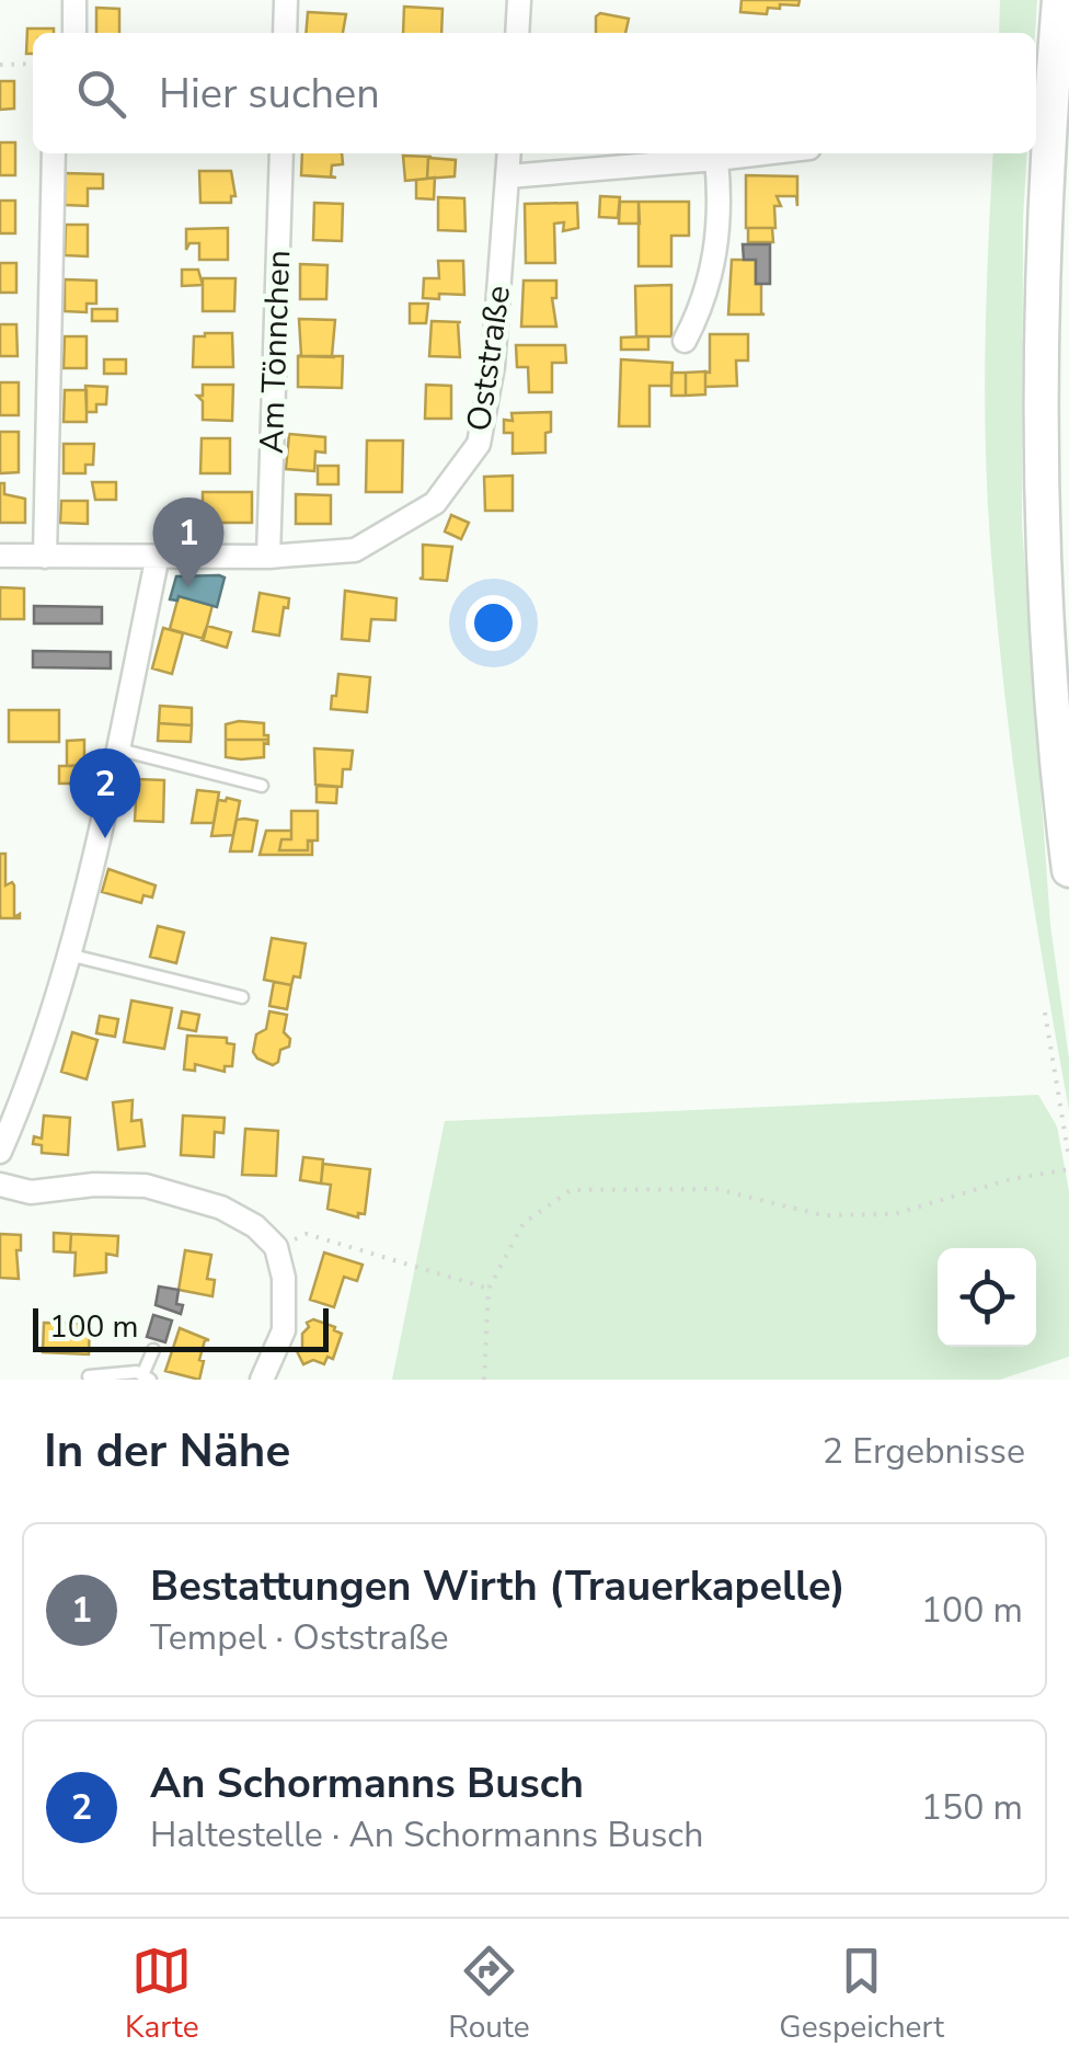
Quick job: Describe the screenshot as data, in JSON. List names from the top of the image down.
{
  "streets": {
    "street": ["Am Tönnchen", "Oststraße"]
  },
  "crossings": [
    ["Am Tönnchen", "Oststraße"]
  ],
  "scale_bar": "100 m",
  "page": {
    "search": "Hier suchen",
    "pins": ["1", "2"],
    "scale": "100 m",
    "heading": ["In der Nähe", "2 Ergebnisse"],
    "list": [
      {
        "mark": "1",
        "name": "Bestattungen Wirth (Trauerkapelle)",
        "note": "Tempel · Oststraße",
        "value": "100 m"
      },
      {
        "mark": "2",
        "name": "An Schormanns Busch",
        "note": "Haltestelle · An Schormanns Busch",
        "value": "150 m"
      }
    ],
    "nav": ["Karte", "Route", "Gespeichert"]
  }
}
